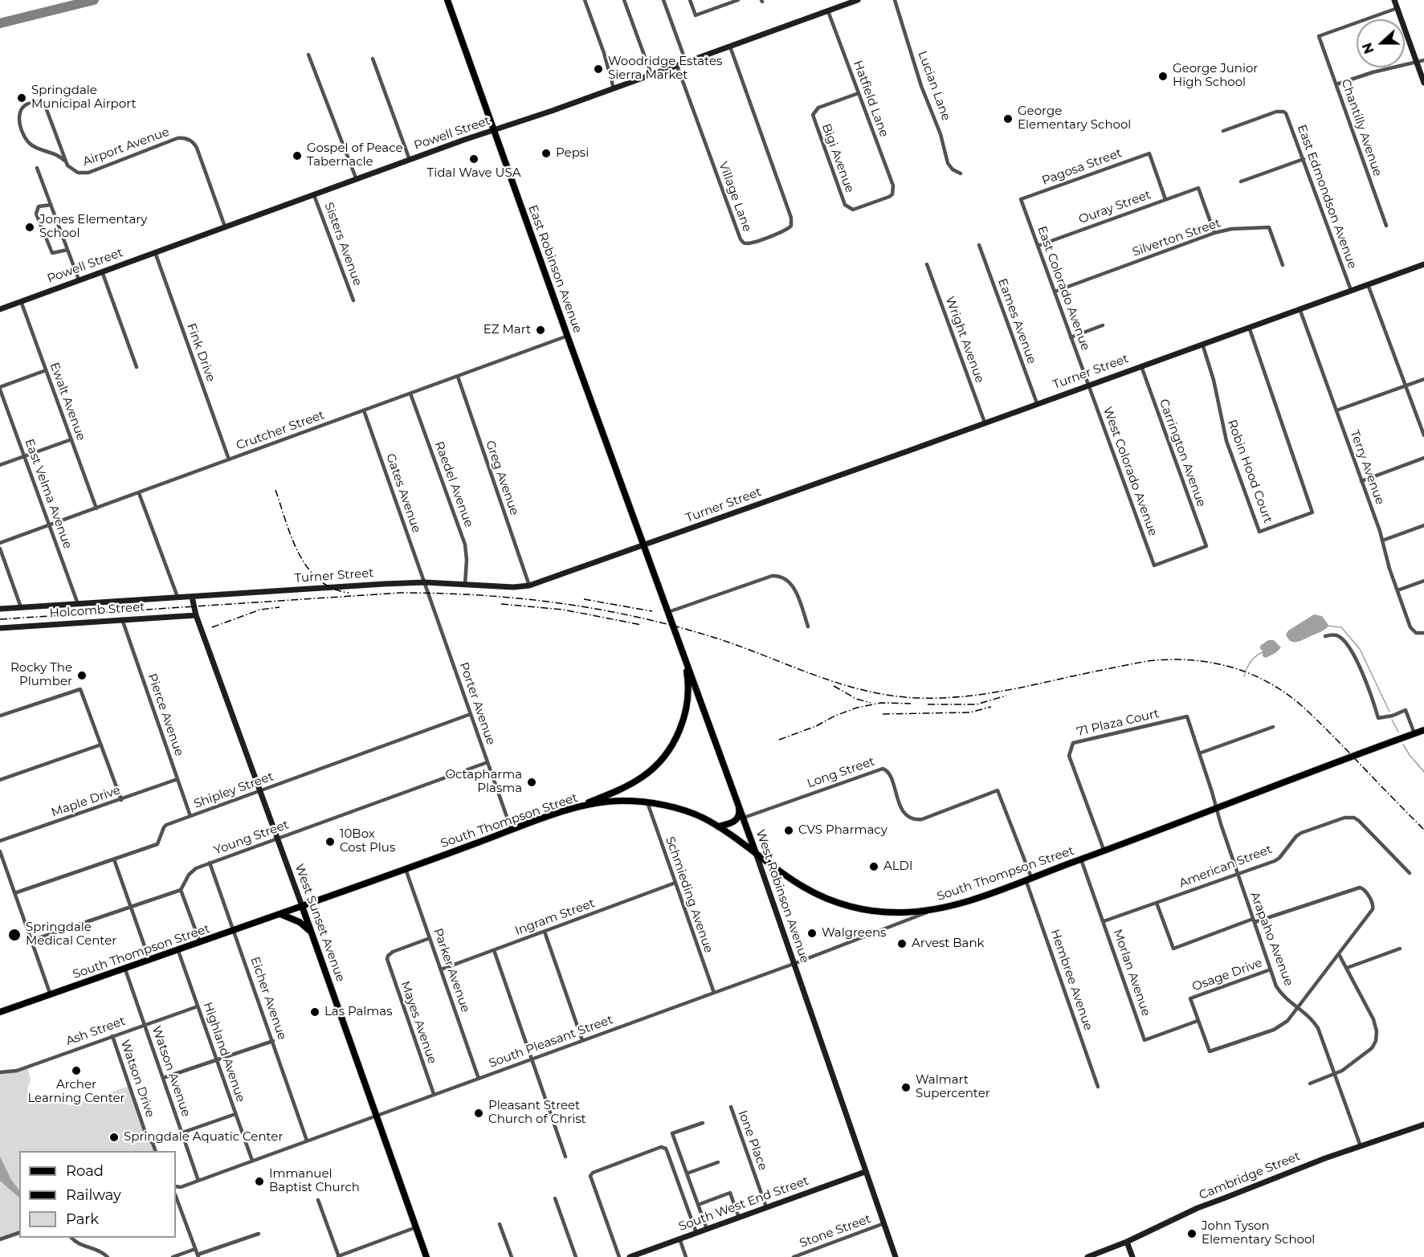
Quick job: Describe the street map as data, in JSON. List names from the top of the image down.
{
  "streets": {
    "highway": [
      "East Robinson Avenue",
      "South Thompson Street",
      "West Robinson Avenue",
      "West Sunset Avenue"
    ],
    "street": [
      "Lucian Lane",
      "Hatfield Lane",
      "Chantilly Avenue",
      "Powell Street",
      "Airport Avenue",
      "Bigi Avenue",
      "Pagosa Street",
      "Village Lane",
      "East Edmondson Avenue",
      "Ouray Street",
      "Silverton Street",
      "Sisters Avenue",
      "East Colorado Avenue",
      "Eames Avenue",
      "Wright Avenue",
      "Fink Drive",
      "Turner Street",
      "Ewalt Avenue",
      "Crutcher Street",
      "Carrington Avenue",
      "Terry Avenue",
      "West Colorado Avenue",
      "Robin Hood Court",
      "Greg Avenue",
      "Raedel Avenue",
      "Gates Avenue",
      "East Velma Avenue",
      "Holcomb Street",
      "Porter Avenue",
      "Pierce Avenue",
      "71 Plaza Court",
      "Long Street",
      "Shipley Street",
      "Maple Drive",
      "Young Street",
      "American Street",
      "Schmieding Avenue",
      "Ingram Street",
      "Arapaho Avenue",
      "Parker Avenue",
      "Morlan Avenue",
      "Osage Drive",
      "Hembree Avenue",
      "Eicher Avenue",
      "Mayes Avenue",
      "Ash Street",
      "South Pleasant Street",
      "Highland Avenue",
      "Watson Avenue",
      "Watson Drive",
      "Ione Place",
      "Cambridge Street",
      "South West End Street",
      "Stone Street"
    ]
  },
  "crossings": [
    ["Hatfield Lane", "Powell Street"],
    ["Hatfield Lane", "Bigi Avenue"],
    ["Powell Street", "Airport Avenue"],
    ["Powell Street", "Village Lane"],
    ["Powell Street", "Sisters Avenue"],
    ["Powell Street", "East Robinson Avenue"],
    ["Powell Street", "Fink Drive"],
    ["Powell Street", "Ewalt Avenue"],
    ["Pagosa Street", "Ouray Street"],
    ["Pagosa Street", "East Colorado Avenue"],
    ["East Edmondson Avenue", "Turner Street"],
    ["Ouray Street", "Silverton Street"],
    ["Ouray Street", "East Colorado Avenue"],
    ["Silverton Street", "East Colorado Avenue"],
    ["East Robinson Avenue", "Turner Street"],
    ["East Robinson Avenue", "Crutcher Street"],
    ["East Robinson Avenue", "West Robinson Avenue"],
    ["East Colorado Avenue", "Turner Street"],
    ["East Colorado Avenue", "West Colorado Avenue"],
    ["Eames Avenue", "Turner Street"],
    ["Wright Avenue", "Turner Street"],
    ["Fink Drive", "Crutcher Street"],
    ["Turner Street", "Carrington Avenue"],
    ["Turner Street", "Terry Avenue"],
    ["Turner Street", "West Colorado Avenue"],
    ["Turner Street", "Robin Hood Court"],
    ["Turner Street", "Greg Avenue"],
    ["Turner Street", "Raedel Avenue"],
    ["Turner Street", "Gates Avenue"],
    ["Turner Street", "East Velma Avenue"],
    ["Turner Street", "Porter Avenue"],
    ["Turner Street", "West Robinson Avenue"],
    ["Turner Street", "West Sunset Avenue"],
    ["Ewalt Avenue", "Crutcher Street"],
    ["Crutcher Street", "Greg Avenue"],
    ["Crutcher Street", "Raedel Avenue"],
    ["Crutcher Street", "Gates Avenue"],
    ["Crutcher Street", "East Velma Avenue"],
    ["Carrington Avenue", "West Colorado Avenue"],
    ["Gates Avenue", "Porter Avenue"],
    ["Holcomb Street", "Pierce Avenue"],
    ["Holcomb Street", "West Sunset Avenue"],
    ["Porter Avenue", "Shipley Street"],
    ["Porter Avenue", "South Thompson Street"],
    ["Porter Avenue", "Young Street"],
    ["Pierce Avenue", "Shipley Street"],
    ["Pierce Avenue", "Maple Drive"],
    ["71 Plaza Court", "South Thompson Street"],
    ["71 Plaza Court", "Arapaho Avenue"],
    ["Long Street", "West Robinson Avenue"],
    ["Long Street", "Hembree Avenue"],
    ["Shipley Street", "West Sunset Avenue"],
    ["South Thompson Street", "Schmieding Avenue"],
    ["South Thompson Street", "West Robinson Avenue"],
    ["South Thompson Street", "West Sunset Avenue"],
    ["South Thompson Street", "Arapaho Avenue"],
    ["South Thompson Street", "Parker Avenue"],
    ["South Thompson Street", "Morlan Avenue"],
    ["South Thompson Street", "Hembree Avenue"],
    ["South Thompson Street", "Eicher Avenue"],
    ["South Thompson Street", "South Pleasant Street"],
    ["South Thompson Street", "Highland Avenue"],
    ["South Thompson Street", "Watson Avenue"],
    ["Young Street", "West Sunset Avenue"],
    ["Young Street", "Eicher Avenue"],
    ["American Street", "Arapaho Avenue"],
    ["American Street", "Morlan Avenue"],
    ["Schmieding Avenue", "Ingram Street"],
    ["Schmieding Avenue", "South Pleasant Street"],
    ["West Robinson Avenue", "South Pleasant Street"],
    ["West Robinson Avenue", "South West End Street"],
    ["West Robinson Avenue", "Stone Street"],
    ["Ingram Street", "Parker Avenue"],
    ["West Sunset Avenue", "South Pleasant Street"],
    ["Arapaho Avenue", "Osage Drive"],
    ["Arapaho Avenue", "Cambridge Street"],
    ["Parker Avenue", "Mayes Avenue"],
    ["Parker Avenue", "South Pleasant Street"],
    ["Morlan Avenue", "Osage Drive"],
    ["Eicher Avenue", "South Pleasant Street"],
    ["Mayes Avenue", "South Pleasant Street"],
    ["Ash Street", "Highland Avenue"],
    ["Ash Street", "Watson Avenue"],
    ["Ash Street", "Watson Drive"],
    ["South Pleasant Street", "Highland Avenue"],
    ["South Pleasant Street", "Watson Avenue"],
    ["Ione Place", "South West End Street"]
  ],
  "places": [
    "Woodridge Estates Sierra Market",
    "George Junior High School",
    "Springdale Municipal Airport",
    "George Elementary School",
    "Pepsi",
    "Gospel of Peace Tabernacle",
    "Tidal Wave USA",
    "Jones Elementary School",
    "EZ Mart",
    "Rocky The Plumber",
    "Octapharma Plasma",
    "CVS Pharmacy",
    "10Box Cost Plus",
    "ALDI",
    "Walgreens",
    "Springdale Medical Center",
    "Arvest Bank",
    "Las Palmas",
    "Archer Learning Center",
    "Walmart Supercenter",
    "Pleasant Street Church of Christ",
    "Springdale Aquatic Center",
    "Immanuel Baptist Church",
    "John Tyson Elementary School"
  ],
  "legend": ["Road", "Railway", "Park"],
  "north": "left"
}
